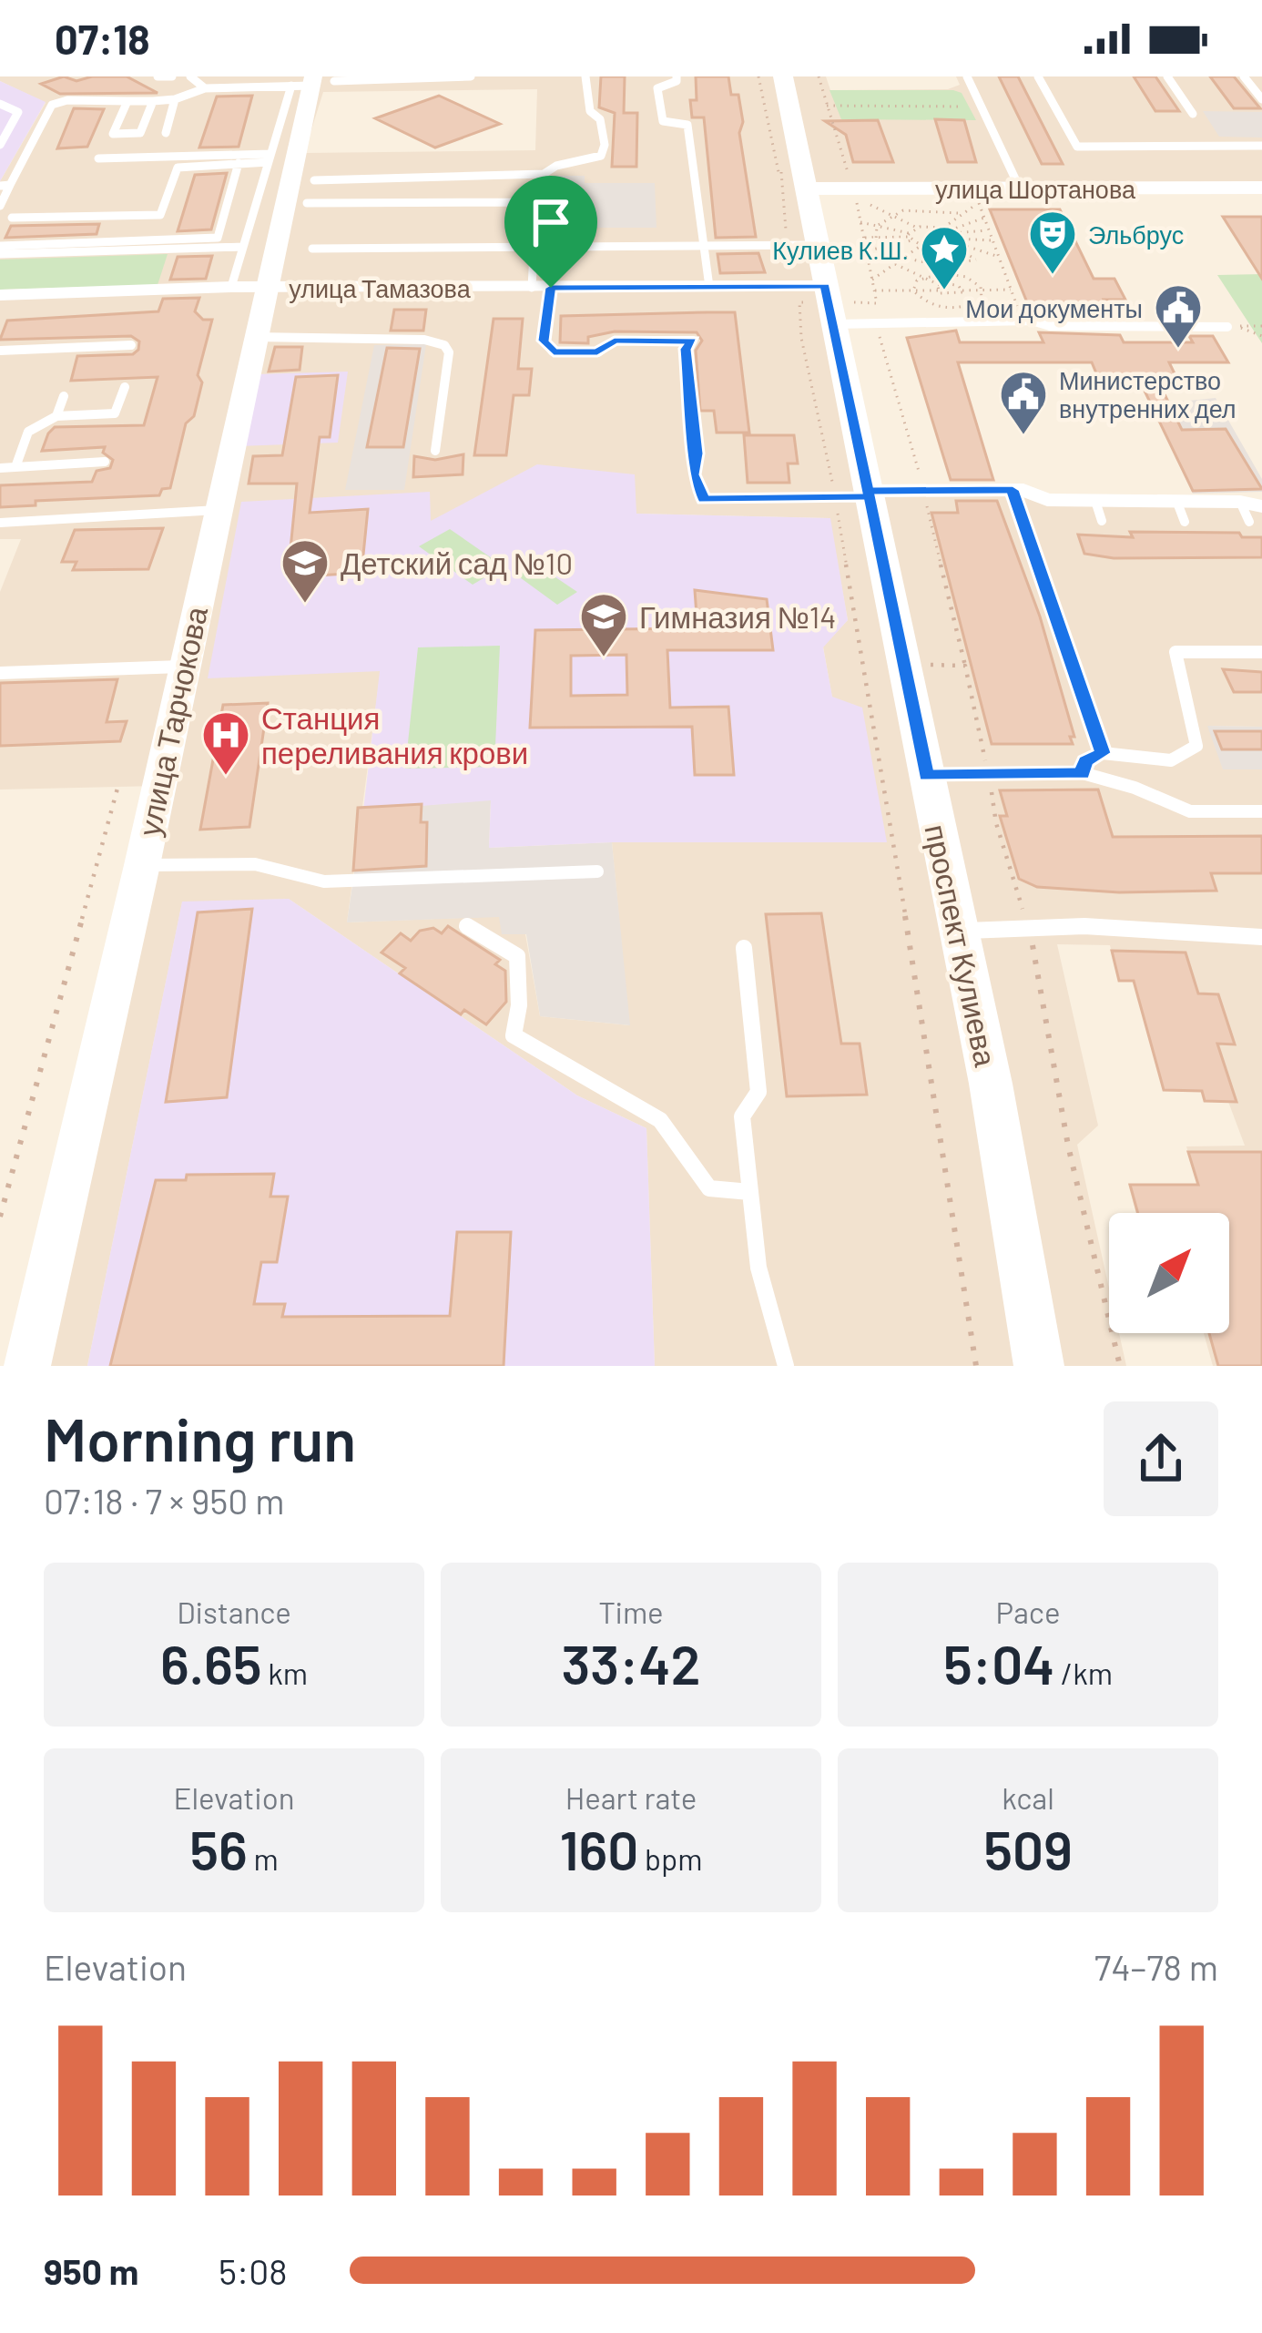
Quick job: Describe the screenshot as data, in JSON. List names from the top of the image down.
{
  "streets": {
    "main road": ["проспект Кулиева"],
    "street": ["улица Шортанова", "улица Тамазова", "улица Тарчокова"]
  },
  "crossings": [
    ["улица Шортанова", "проспект Кулиева"],
    ["улица Тамазова", "улица Тарчокова"],
    ["улица Тамазова", "проспект Кулиева"]
  ],
  "places": {
    "theatre": ["Эльбрус"],
    "place": ["Кулиев К.Ш."],
    "public building": ["Мои документы", "Министерство внутренних дел"],
    "school or university": ["Детский сад №10", "Гимназия №14"],
    "hospital": ["Станция переливания крови"]
  },
  "north": "top right",
  "page": {
    "status": "07:18",
    "heading": ["Morning run", "07:18 · 7 × 950 m"],
    "stats": [
      ["Distance", "6.65 km"],
      ["Time", "33:42"],
      ["Pace", "5:04 /km"],
      ["Elevation", "56 m"],
      ["Heart rate", "160 bpm"],
      ["kcal", "509"]
    ],
    "chart": ["Elevation", "74–78 m"],
    "list": [
      {
        "name": "950 m",
        "note": "5:08"
      }
    ]
  }
}
